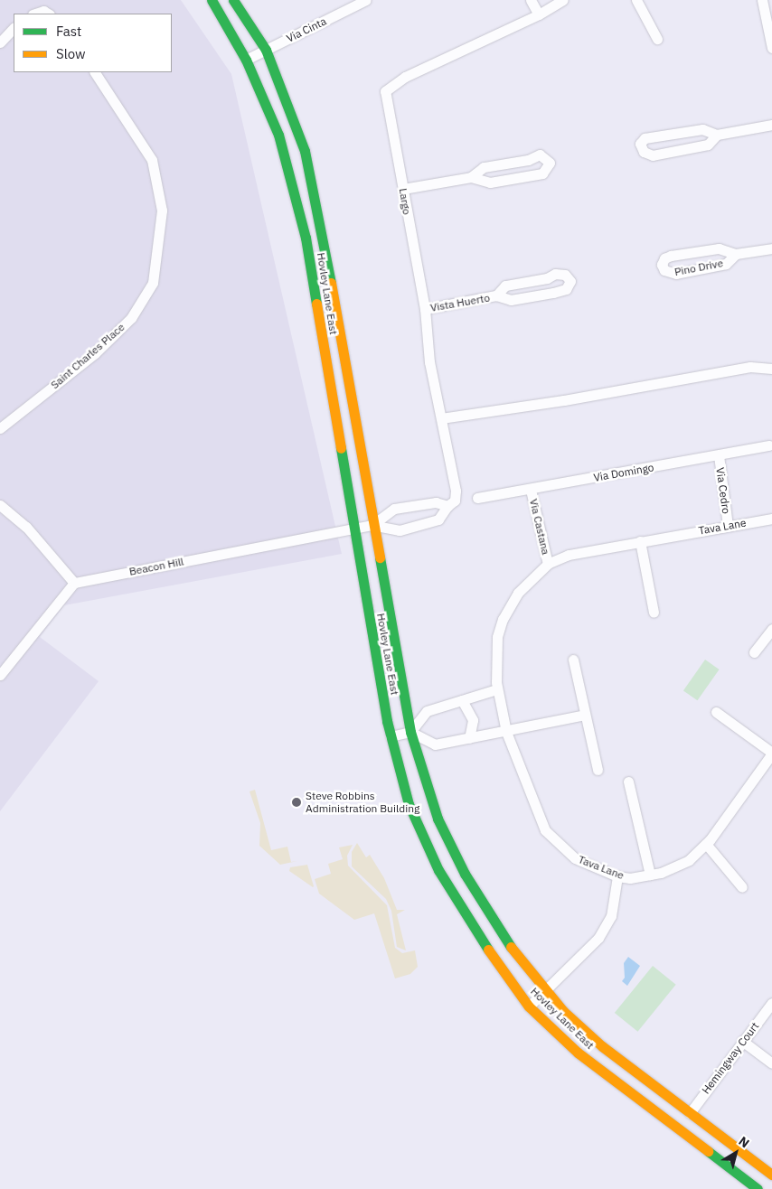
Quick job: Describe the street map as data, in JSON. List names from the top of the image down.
{
  "streets": {
    "main road": ["Hovley Lane East"],
    "street": [
      "Via Cinta",
      "Largo",
      "Pino Drive",
      "Vista Huerto",
      "Saint Charles Place",
      "Via Domingo",
      "Via Cedro",
      "Via Castana",
      "Tava Lane",
      "Beacon Hill",
      "Hemingway Court"
    ]
  },
  "crossings": [
    ["Via Cinta", "Hovley Lane East"],
    ["Largo", "Hovley Lane East"],
    ["Largo", "Vista Huerto"],
    ["Largo", "Beacon Hill"],
    ["Hovley Lane East", "Beacon Hill"],
    ["Hovley Lane East", "Hemingway Court"],
    ["Via Domingo", "Via Cedro"],
    ["Via Domingo", "Via Castana"],
    ["Via Cedro", "Tava Lane"],
    ["Via Castana", "Tava Lane"]
  ],
  "places": ["Steve Robbins Administration Building"],
  "legend": ["Fast", "Slow"],
  "north": "top right"
}
